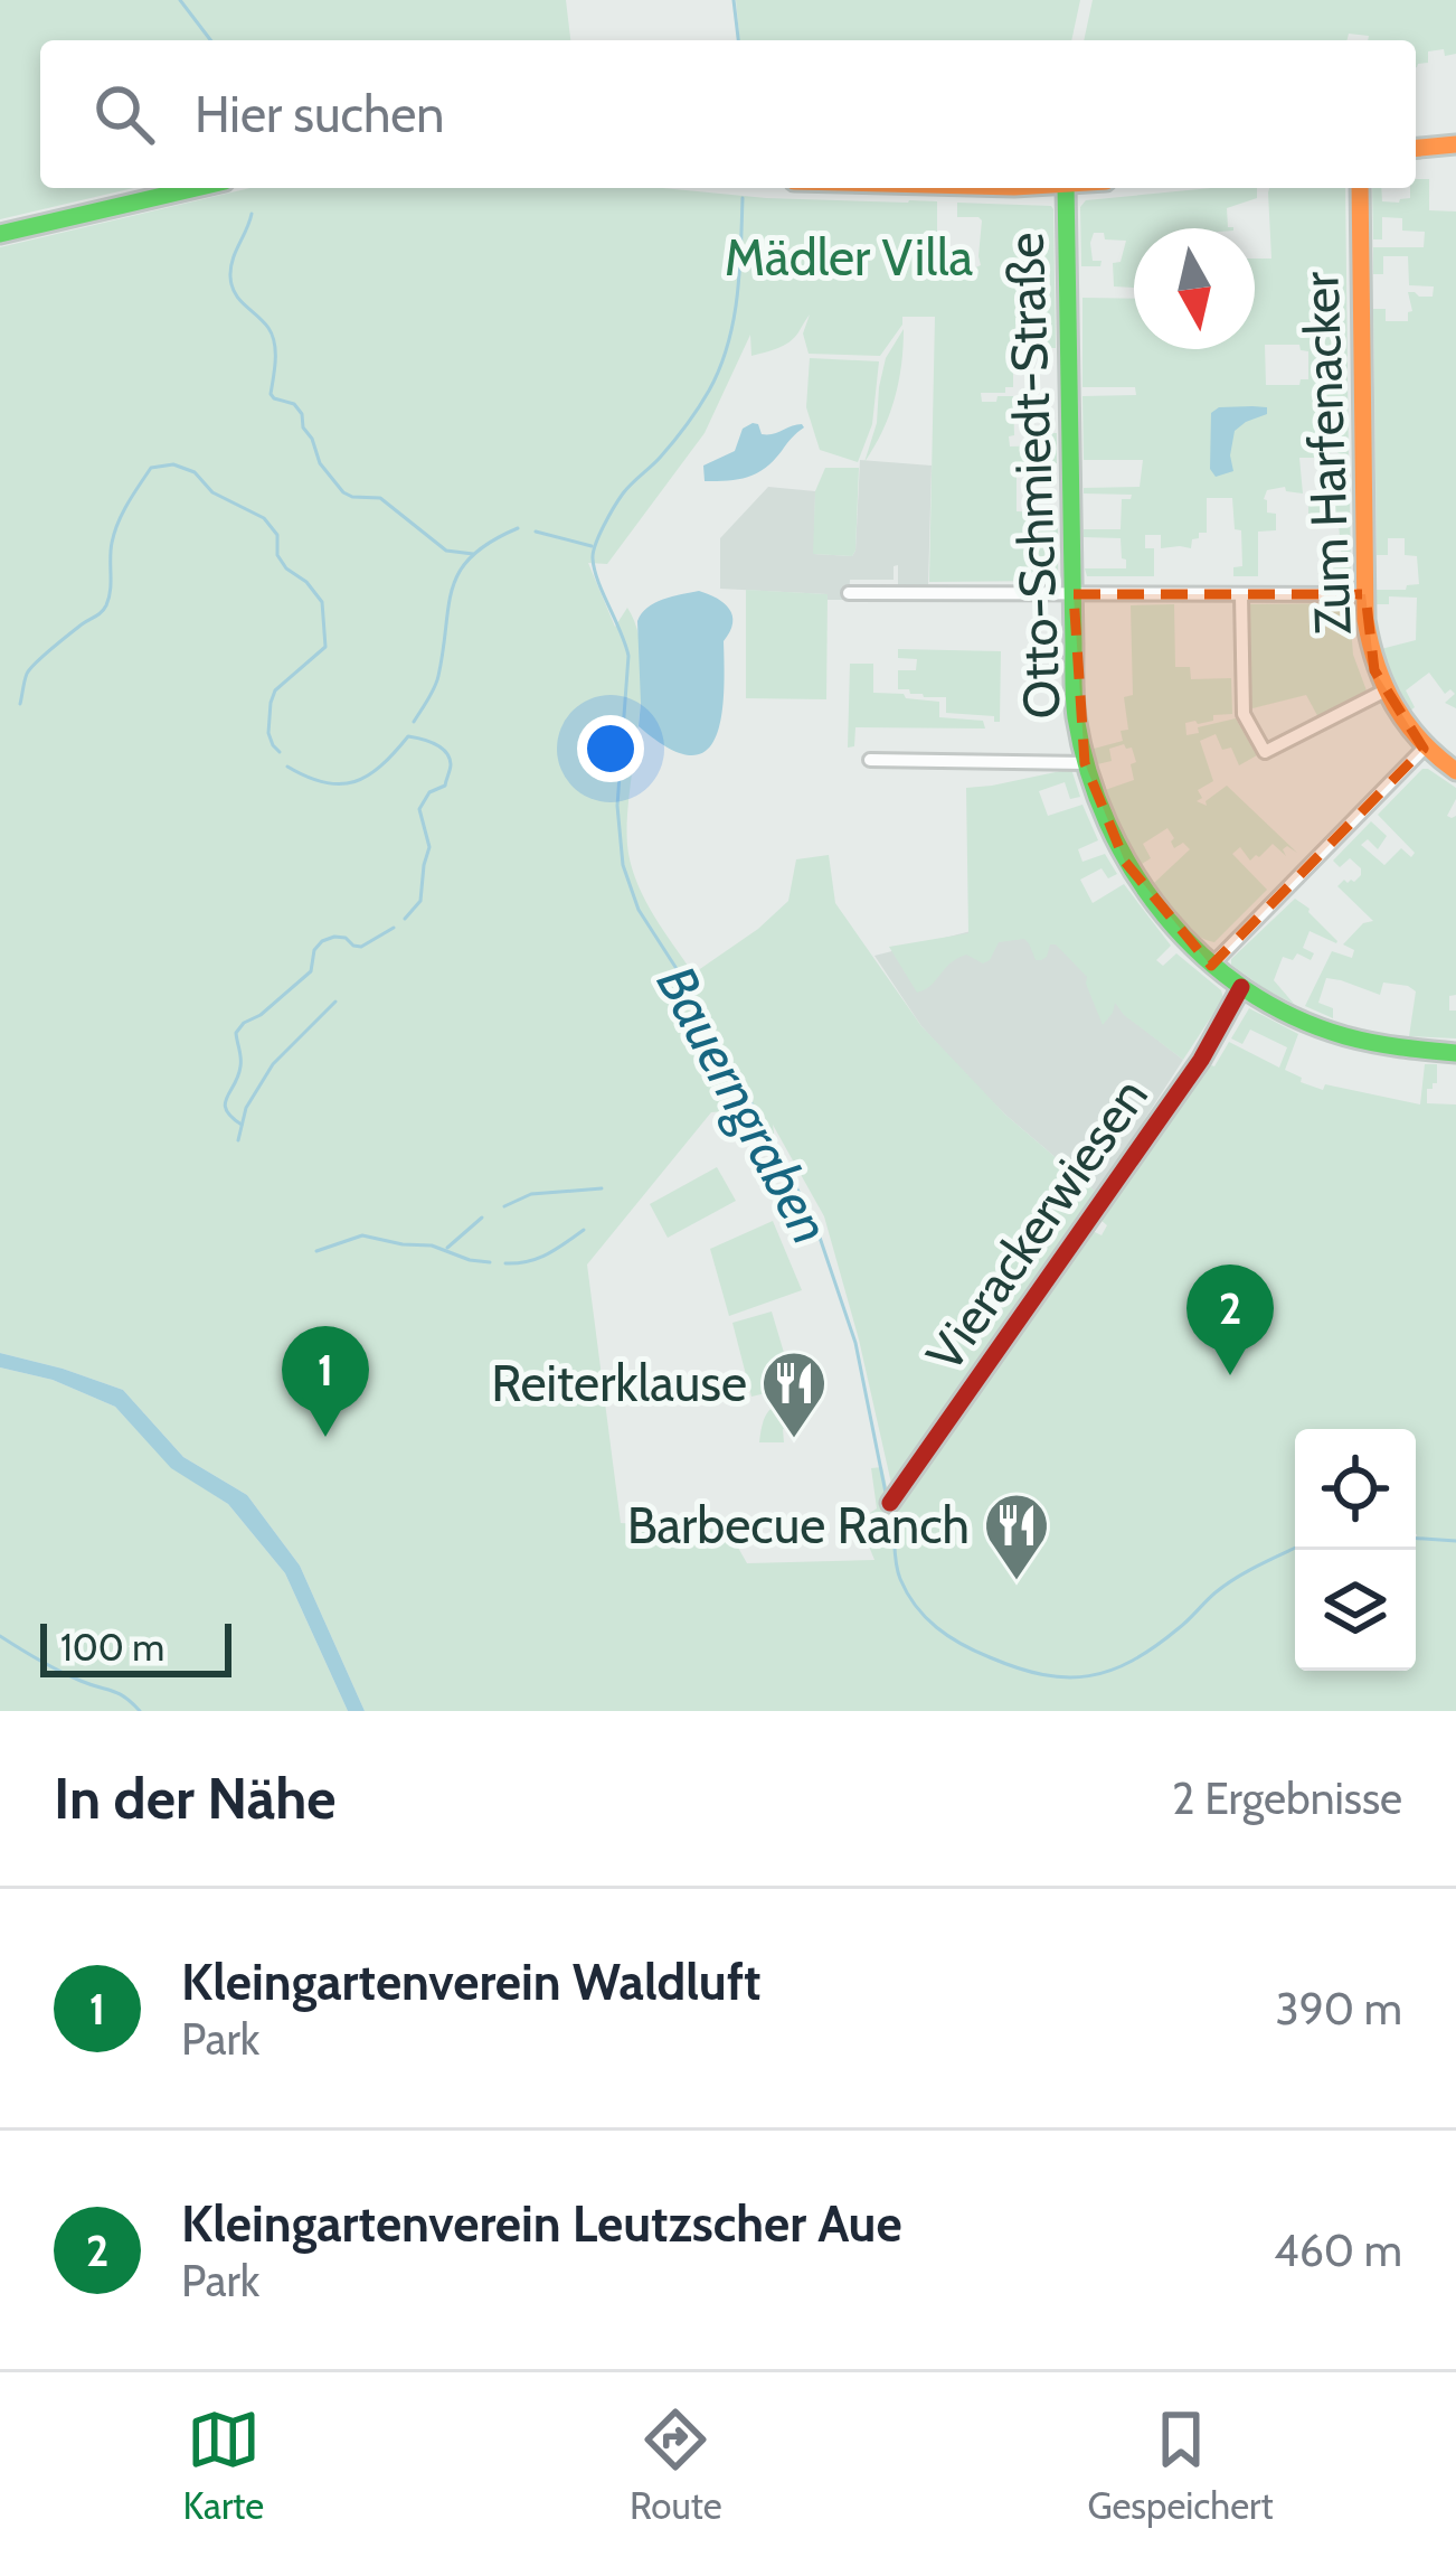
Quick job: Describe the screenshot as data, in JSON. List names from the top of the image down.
{
  "streets": {
    "street": ["Zum Harfenacker", "Otto-Schmiedt-Straße", "Vierackerwiesen"]
  },
  "crossings": [
    ["Otto-Schmiedt-Straße", "Vierackerwiesen"]
  ],
  "water": ["Bauerngraben"],
  "parks": ["Mädler Villa"],
  "places": {
    "restaurant": ["Reiterklause", "Barbecue Ranch"]
  },
  "scale_bar": "100 m",
  "north": "bottom",
  "page": {
    "search": "Hier suchen",
    "pins": ["2", "1"],
    "scale": "100 m",
    "heading": ["In der Nähe", "2 Ergebnisse"],
    "list": [
      {
        "mark": "1",
        "name": "Kleingartenverein Waldluft",
        "note": "Park",
        "value": "390 m"
      },
      {
        "mark": "2",
        "name": "Kleingartenverein Leutzscher Aue",
        "note": "Park",
        "value": "460 m"
      }
    ],
    "nav": ["Karte", "Route", "Gespeichert"]
  }
}
